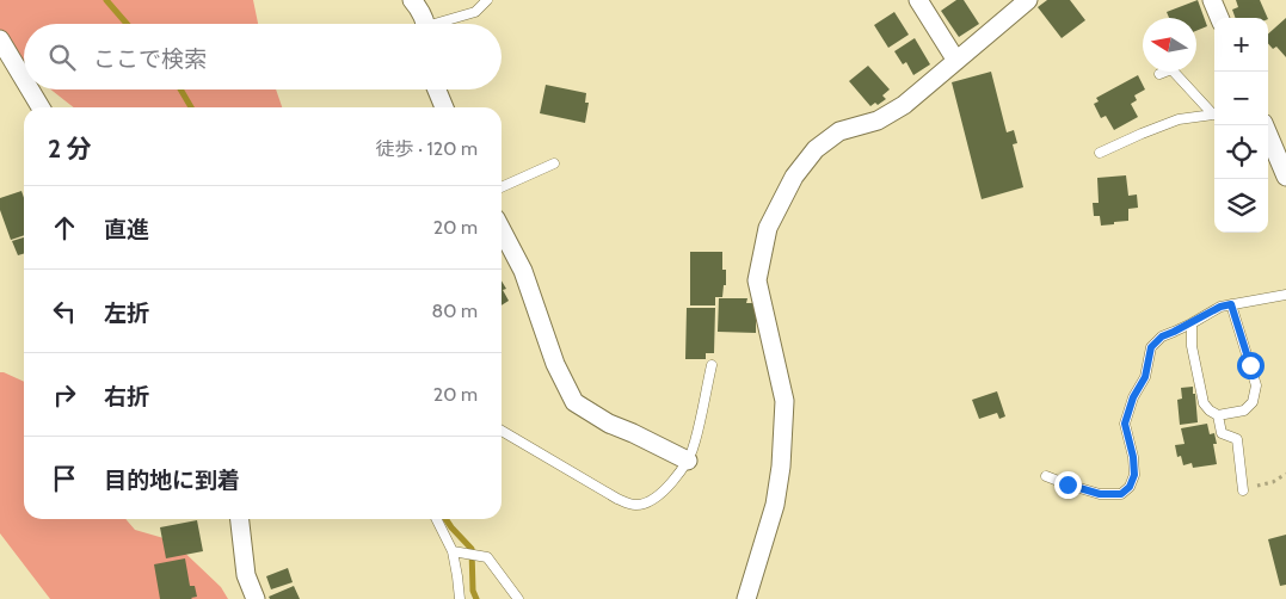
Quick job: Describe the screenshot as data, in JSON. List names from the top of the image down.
{
  "north": "left",
  "page": {
    "map_buttons": ["+", "−"],
    "search": "ここで検索",
    "heading": ["2 分", "徒歩 · 120 m"],
    "list": [
      ["直進", "20 m"],
      ["左折", "80 m"],
      ["右折", "20 m"],
      "目的地に到着"
    ]
  }
}
